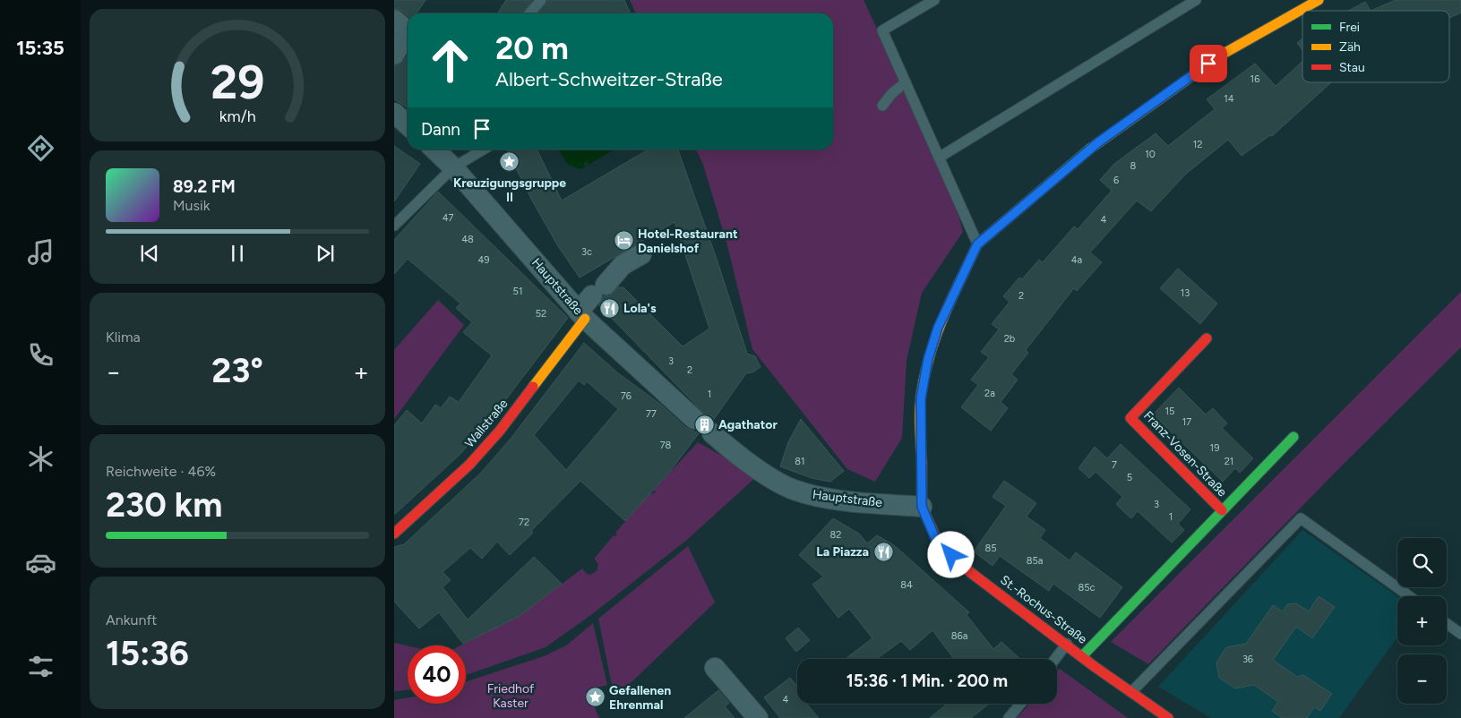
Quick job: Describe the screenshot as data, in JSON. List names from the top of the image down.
{
  "streets": {
    "street": [
      "Hauptstraße",
      "Wallstraße",
      "Franz-Vosen-Straße",
      "St.-Rochus-Straße"
    ]
  },
  "crossings": [
    ["Hauptstraße", "Wallstraße"],
    ["Hauptstraße", "St.-Rochus-Straße"],
    ["Franz-Vosen-Straße", "St.-Rochus-Straße"]
  ],
  "parks": ["Friedhof Kaster"],
  "places": {
    "place": ["Kreuzigungsgruppe II", "Gefallenen Ehrenmal"],
    "hotel": ["Hotel-Restaurant Danielshof"],
    "restaurant": ["Lola's", "La Piazza"],
    "building": ["Agathator"]
  },
  "house_numbers": [
    "16",
    "14",
    "12",
    "10",
    "8",
    "6",
    "47",
    "4",
    "48",
    "3c",
    "49",
    "4a",
    "51",
    "13",
    "2",
    "52",
    "2b",
    "3",
    "2",
    "2a",
    "1",
    "76",
    "15",
    "77",
    "17",
    "78",
    "19",
    "81",
    "21",
    "7",
    "5",
    "3",
    "1",
    "72",
    "82",
    "85",
    "85a",
    "84",
    "85c",
    "86a",
    "36",
    "4"
  ],
  "legend": ["Frei", "Zäh", "Stau"],
  "page": {
    "tabs": "15:35",
    "turn": ["20 m", "Albert-Schweitzer-Straße"],
    "then": "Dann",
    "song": ["89.2 FM", "Musik"],
    "tile": [
      "Klima",
      ["Reichweite · 46%", "230 km"],
      ["Ankunft", "15:36"]
    ],
    "heat": ["−", "23°", "+"],
    "map_buttons": ["+", "−"],
    "limit": "40",
    "trip": "15:36 · 1 Min. · 200 m",
    "gauge": ["29", "km/h"]
  }
}
